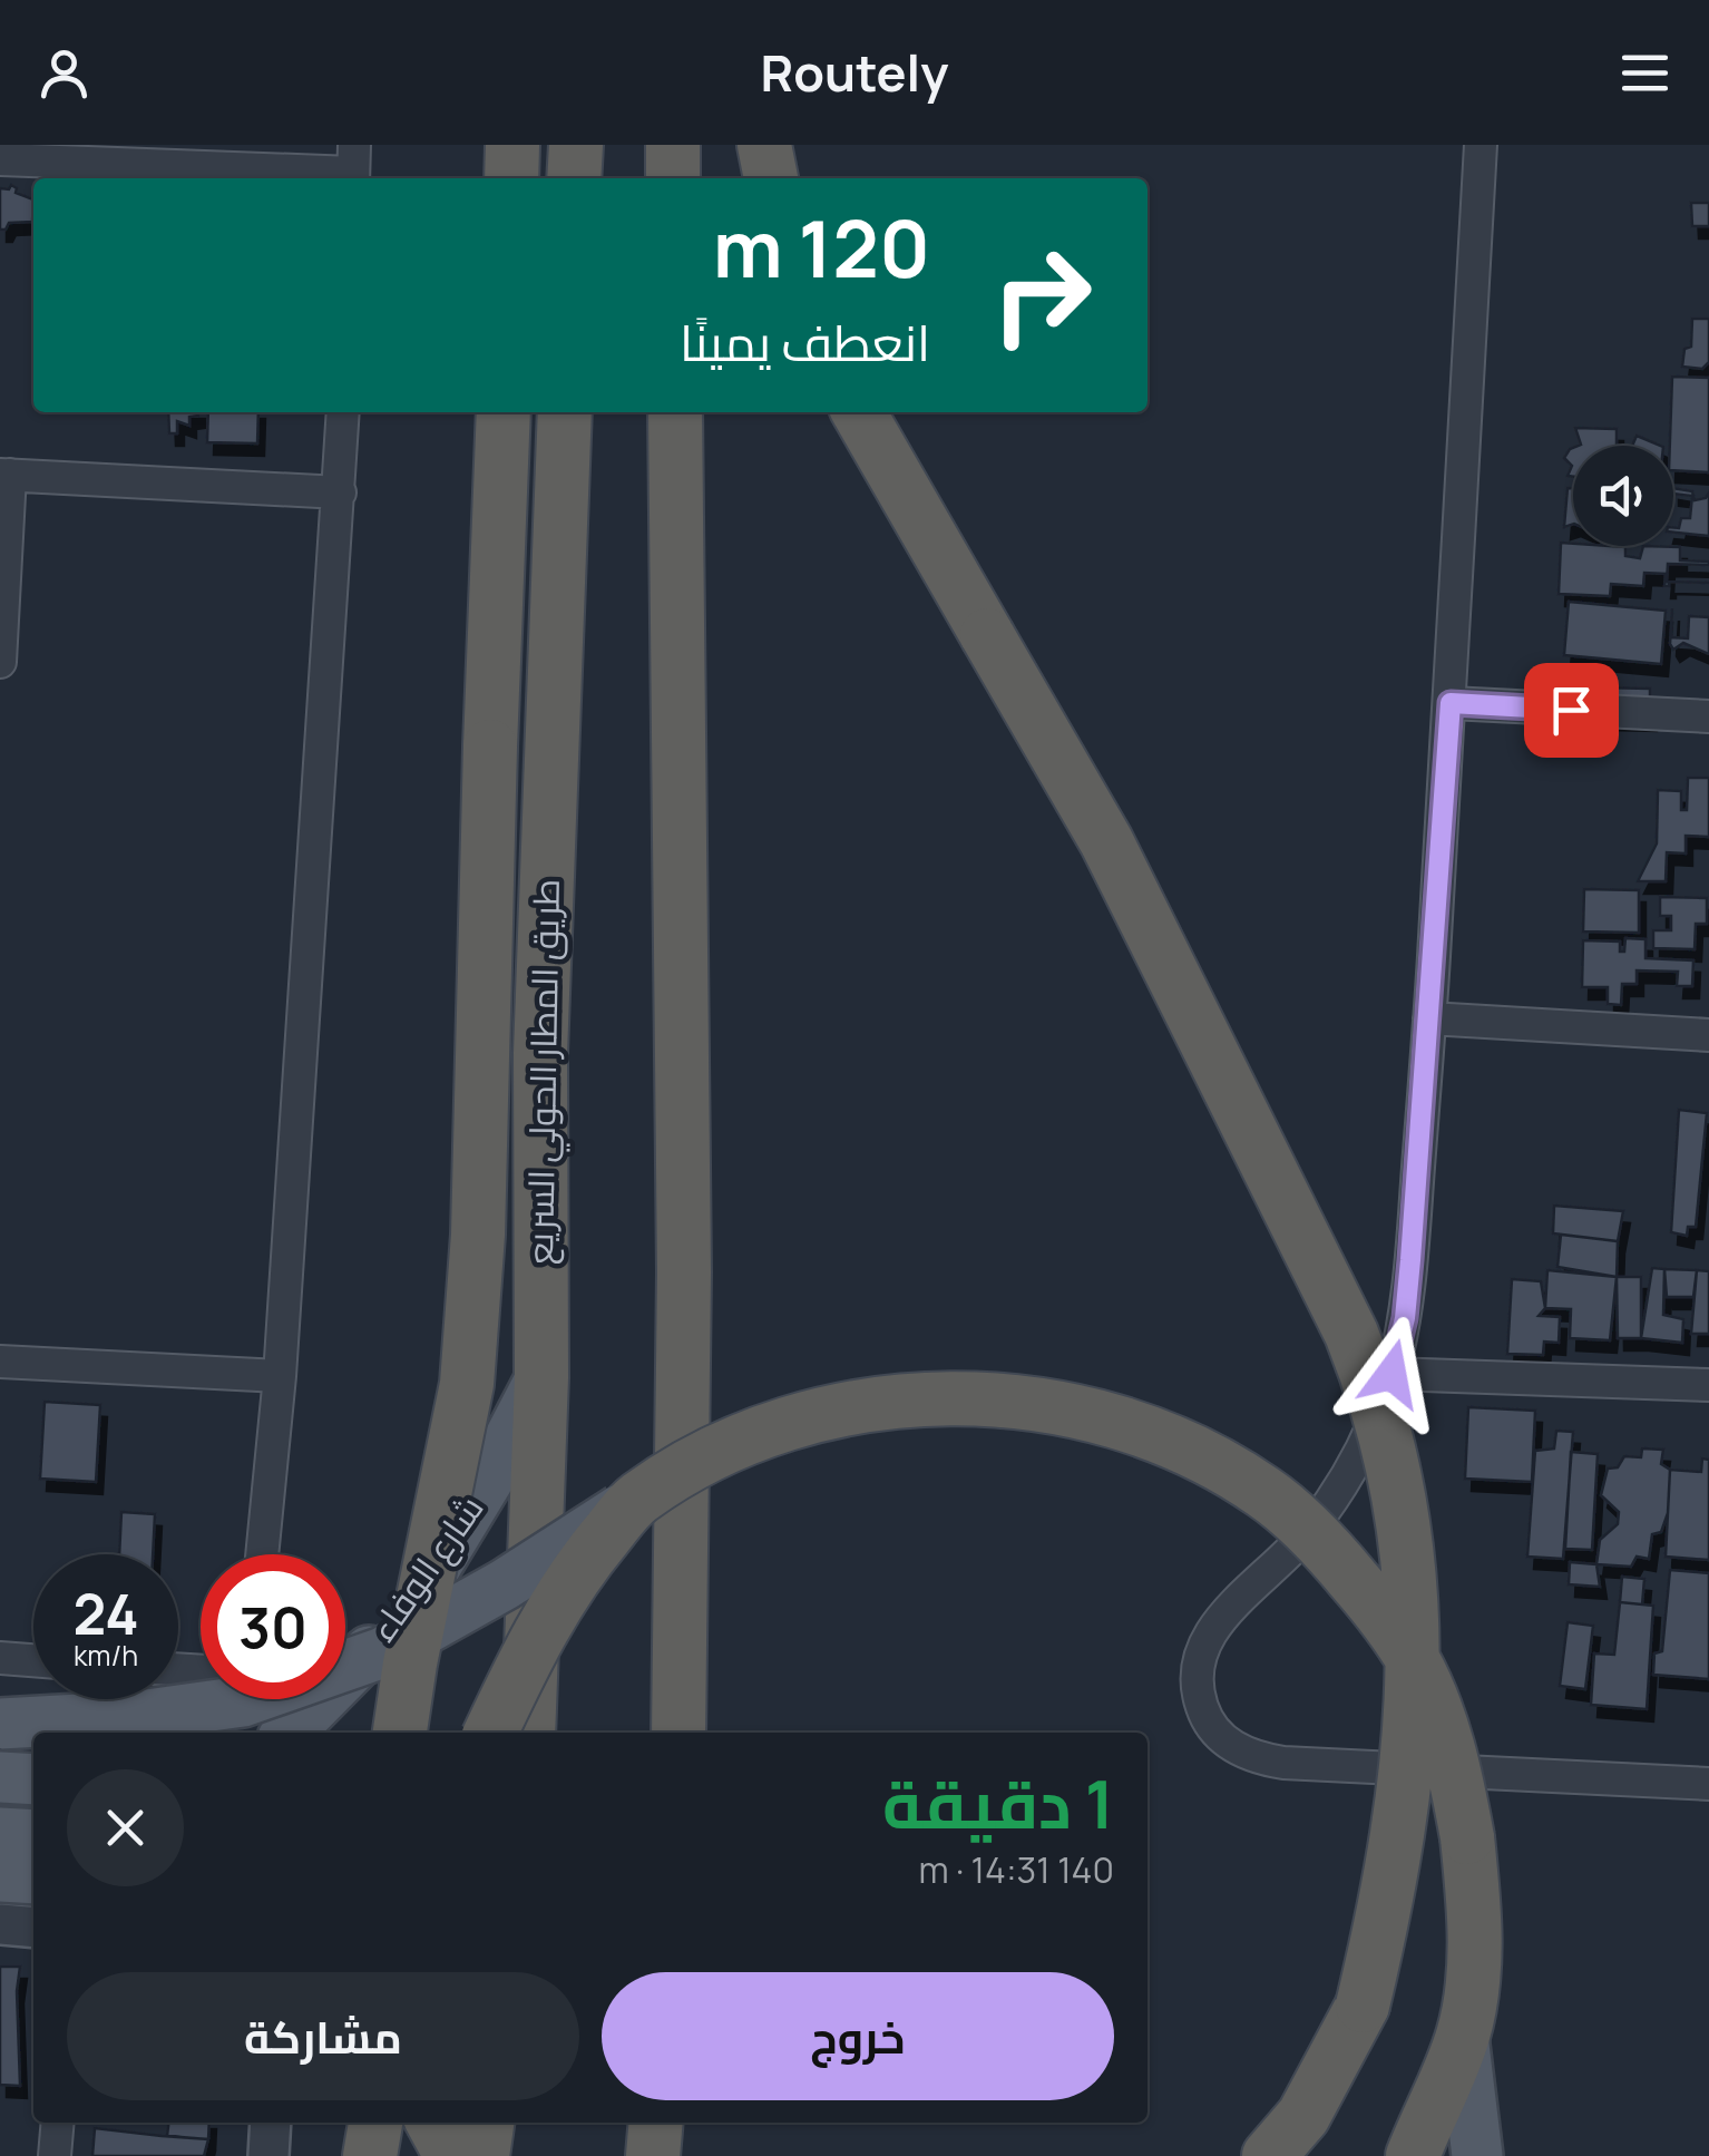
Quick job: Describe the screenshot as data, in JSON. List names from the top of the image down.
{
  "streets": {
    "highway": ["طريق المطار الحولي السريع"],
    "main road": ["شارع الوفاء"]
  },
  "crossings": [
    ["طريق المطار الحولي السريع", "شارع الوفاء"]
  ],
  "page": {
    "header": "Routely",
    "turn": ["120 m", "انعطف يمينًا"],
    "speed": "24 km/h",
    "limit": "30",
    "heading": ["1 دقيقة", "140 m · 14:31"],
    "buttons": ["خروج", "مشاركة"]
  }
}
